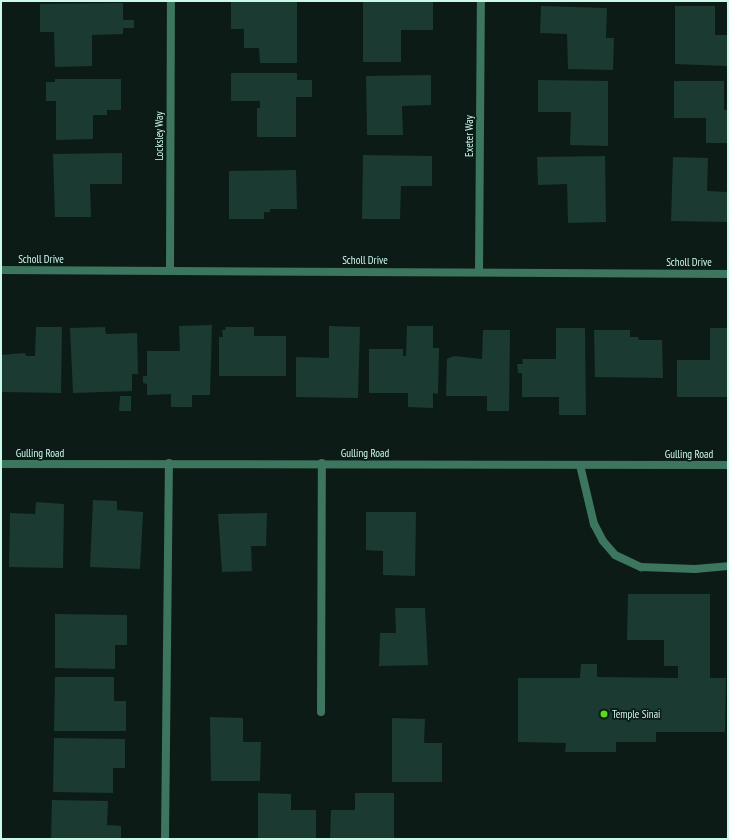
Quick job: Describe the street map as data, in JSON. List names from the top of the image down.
{
  "streets": {
    "street": [
      "Locksley Way",
      "Exeter Way",
      "Scholl Drive",
      "Gulling Road"
    ]
  },
  "crossings": [
    ["Locksley Way", "Scholl Drive"],
    ["Exeter Way", "Scholl Drive"]
  ],
  "places": ["Temple Sinai"]
}
